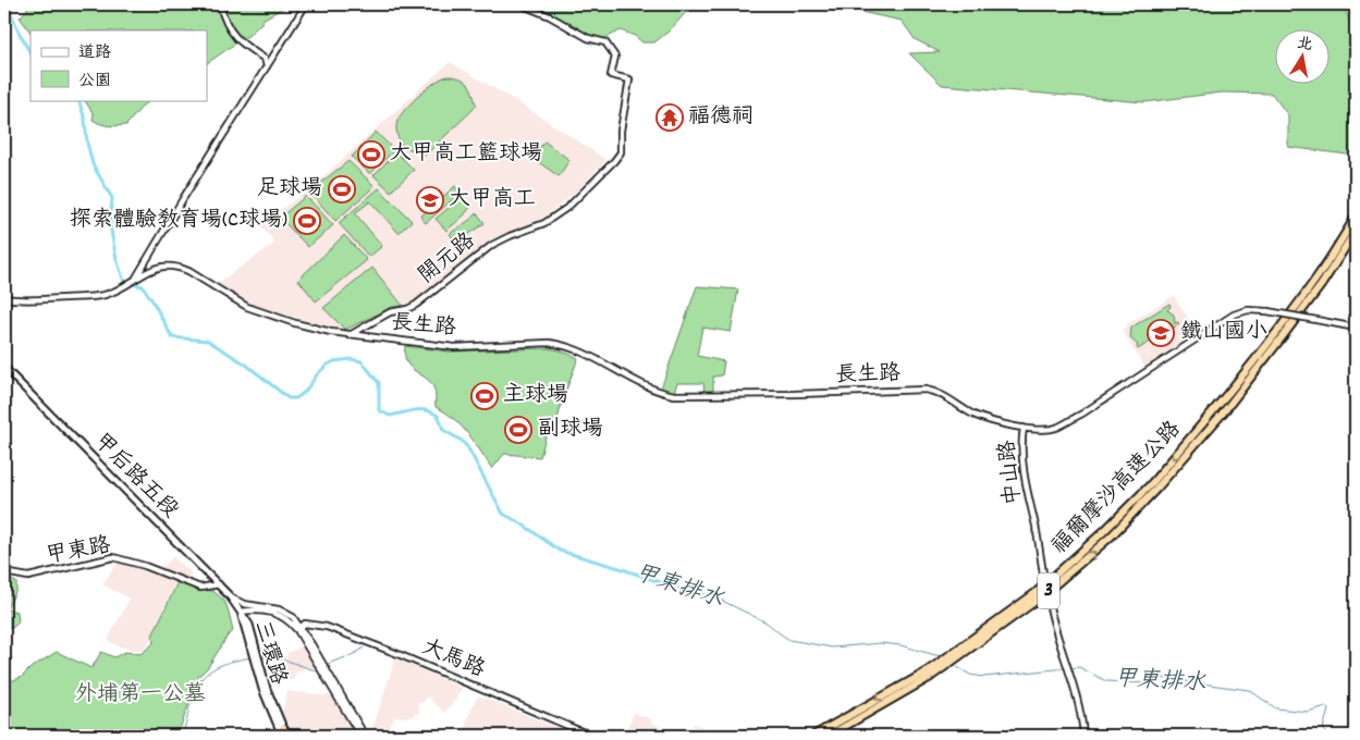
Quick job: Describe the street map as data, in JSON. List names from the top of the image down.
{
  "streets": {
    "highway": ["福爾摩沙高速公路", "3"],
    "main road": ["甲后路五段", "三環路"],
    "street": [
      "開元路",
      "長生路",
      "中山路",
      "甲東路",
      "大馬路"
    ]
  },
  "crossings": [
    ["開元路", "長生路"],
    ["長生路", "中山路"],
    ["甲后路五段", "甲東路"],
    ["甲后路五段", "三環路"]
  ],
  "water": ["甲東排水"],
  "parks": ["外埔第一公墓"],
  "places": {
    "temple": ["福德祠"],
    "sports": [
      "大甲高工籃球場",
      "足球場",
      "探索體驗教育場(C球場)",
      "主球場",
      "副球場"
    ],
    "school or university": ["大甲高工", "鐵山國小"]
  },
  "legend": ["道路", "公園"],
  "north": "top"
}
